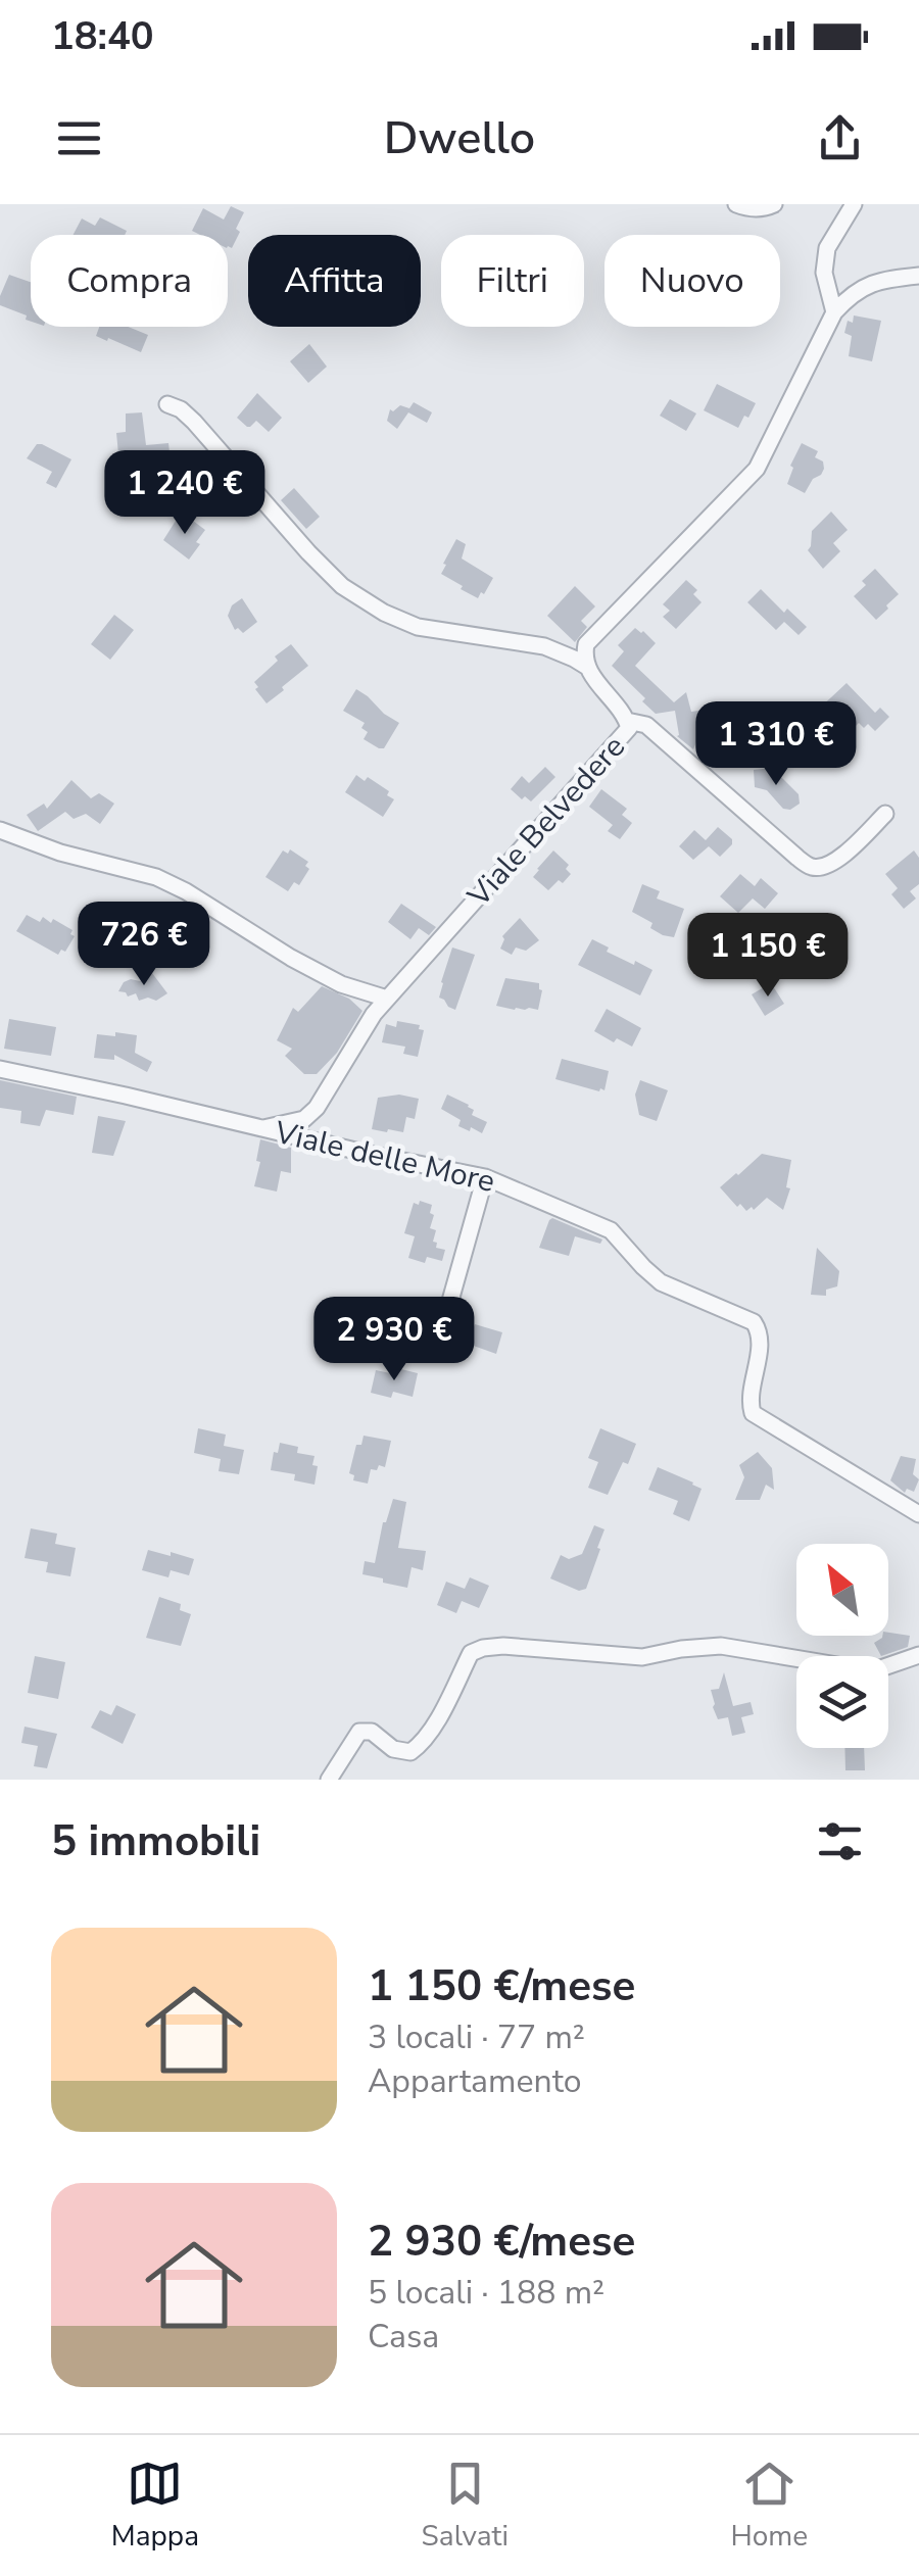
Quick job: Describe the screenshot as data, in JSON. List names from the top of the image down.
{
  "streets": {
    "street": ["Viale Belvedere", "Viale delle More"]
  },
  "crossings": [
    ["Viale Belvedere", "Viale delle More"]
  ],
  "north": "top left",
  "page": {
    "status": "18:40",
    "header": "Dwello",
    "chip": [
      "Compra",
      "Affitta",
      "Filtri",
      "Nuovo"
    ],
    "price": [
      "1 240 €",
      "1 310 €",
      "726 €",
      "1 150 €",
      "2 930 €"
    ],
    "heading": "5 immobili",
    "list": [
      {
        "name": "1 150 €/mese",
        "note": "3 locali · 77 m² · Appartamento"
      },
      {
        "name": "2 930 €/mese",
        "note": "5 locali · 188 m² · Casa"
      }
    ],
    "tabs": ["Mappa", "Salvati", "Home"]
  }
}
